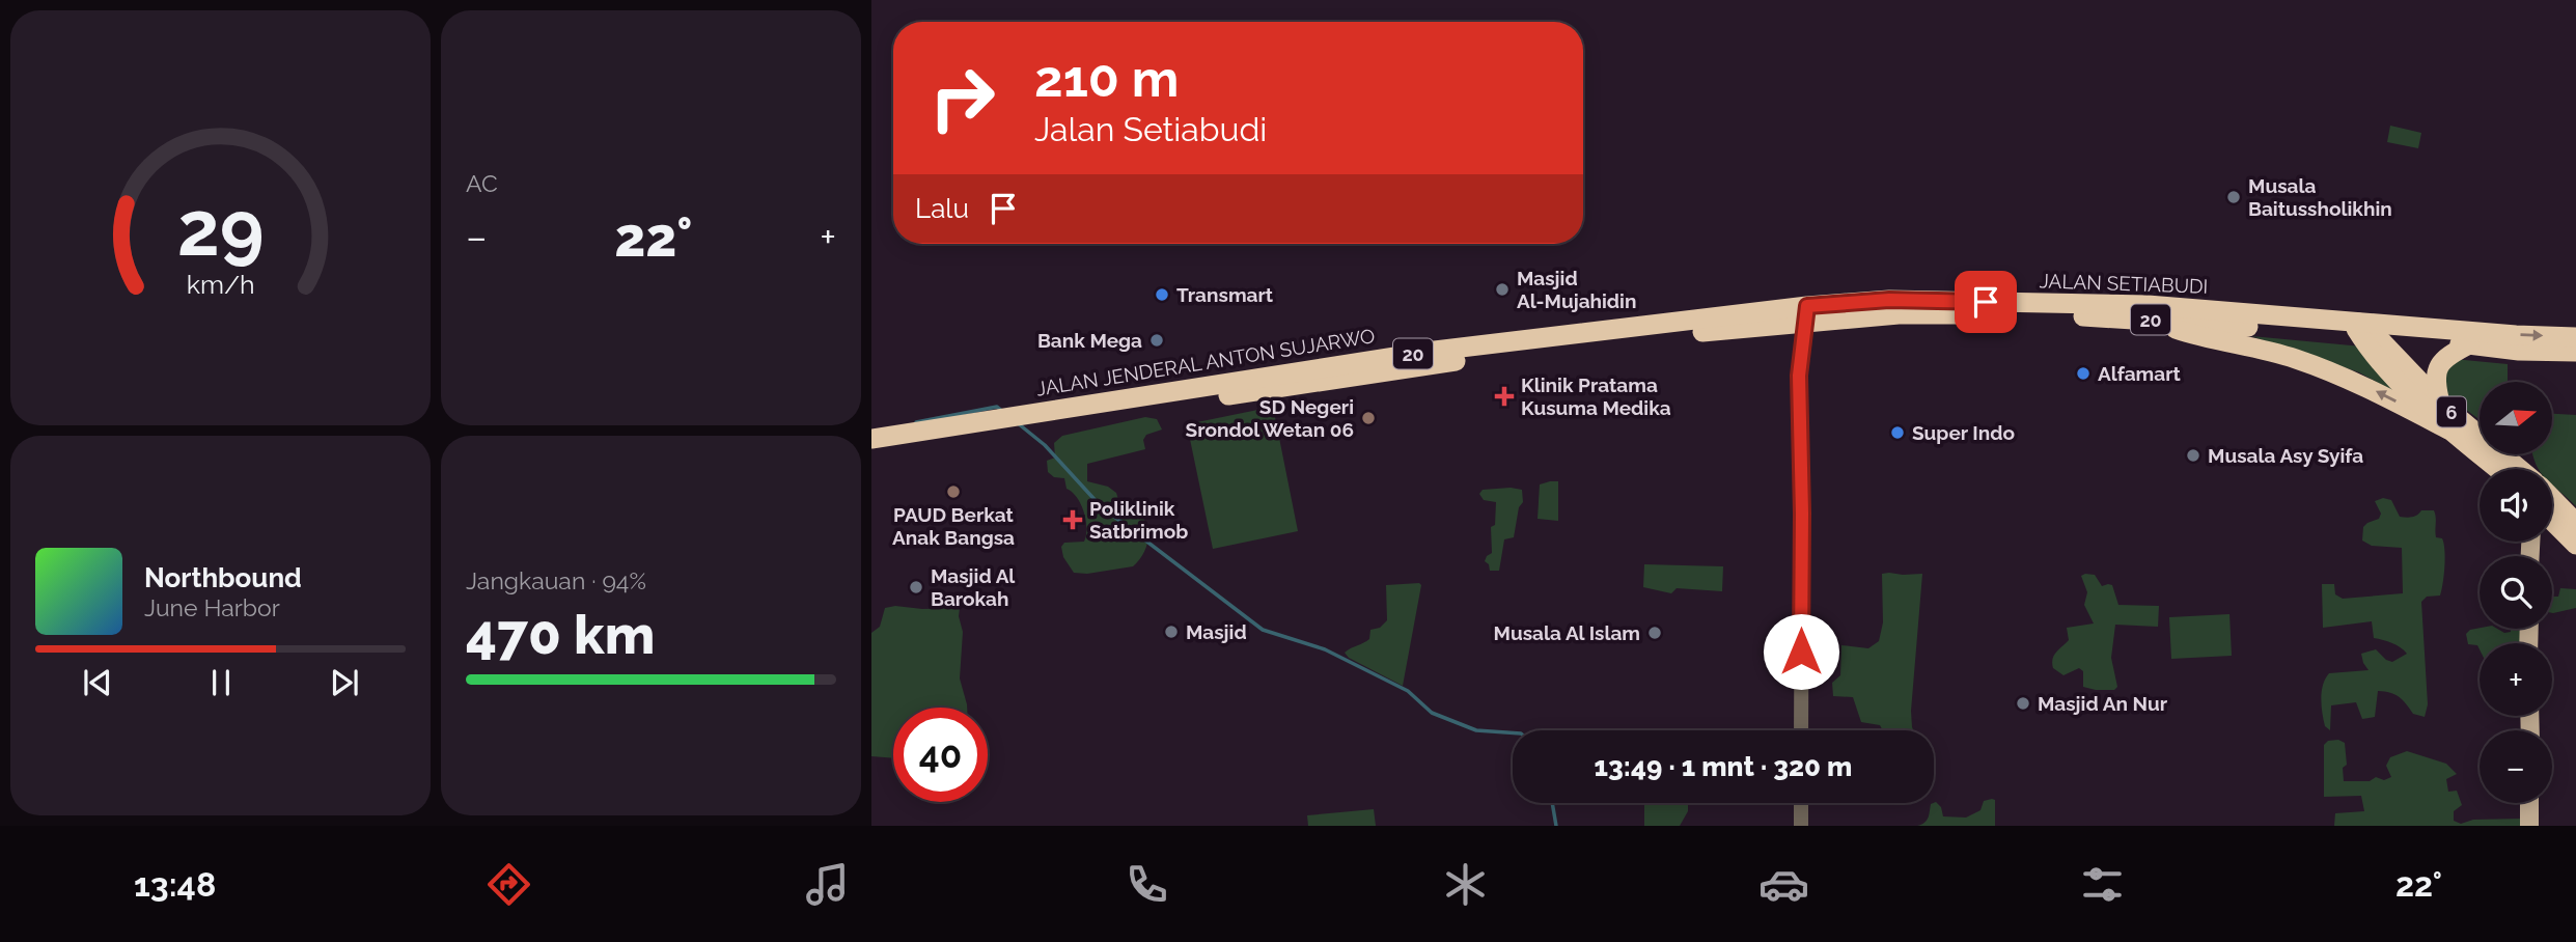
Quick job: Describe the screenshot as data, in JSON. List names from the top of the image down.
{
  "streets": {
    "highway": [
      "JALAN SETIABUDI",
      "20",
      "JALAN JENDERAL ANTON SUJARWO",
      "6"
    ]
  },
  "crossings": [
    ["JALAN SETIABUDI", "JALAN JENDERAL ANTON SUJARWO"],
    ["JALAN SETIABUDI", "6"]
  ],
  "places": {
    "other": [
      "Musala Baitussholikhin",
      "Masjid Al-Mujahidin",
      "Transmart",
      "Bank Mega",
      "Alfamart",
      "SD Negeri Srondol Wetan 06",
      "Super Indo",
      "Musala Asy Syifa",
      "PAUD Berkat Anak Bangsa",
      "Masjid Al Barokah",
      "Masjid",
      "Musala Al Islam",
      "Masjid An Nur"
    ],
    "health": ["Klinik Pratama Kusuma Medika", "Poliklinik Satbrimob"]
  },
  "north": "right",
  "page": {
    "tile": [
      "AC",
      ["Jangkauan · 94%", "470 km"]
    ],
    "turn": ["210 m", "Jalan Setiabudi"],
    "then": "Lalu",
    "heat": ["−", "22°", "+"],
    "map_buttons": ["+", "−"],
    "song": ["Northbound", "June Harbor"],
    "limit": "40",
    "trip": "13:49 · 1 mnt · 320 m",
    "tabs": ["13:48", "22°"],
    "gauge": ["29", "km/h"]
  }
}
